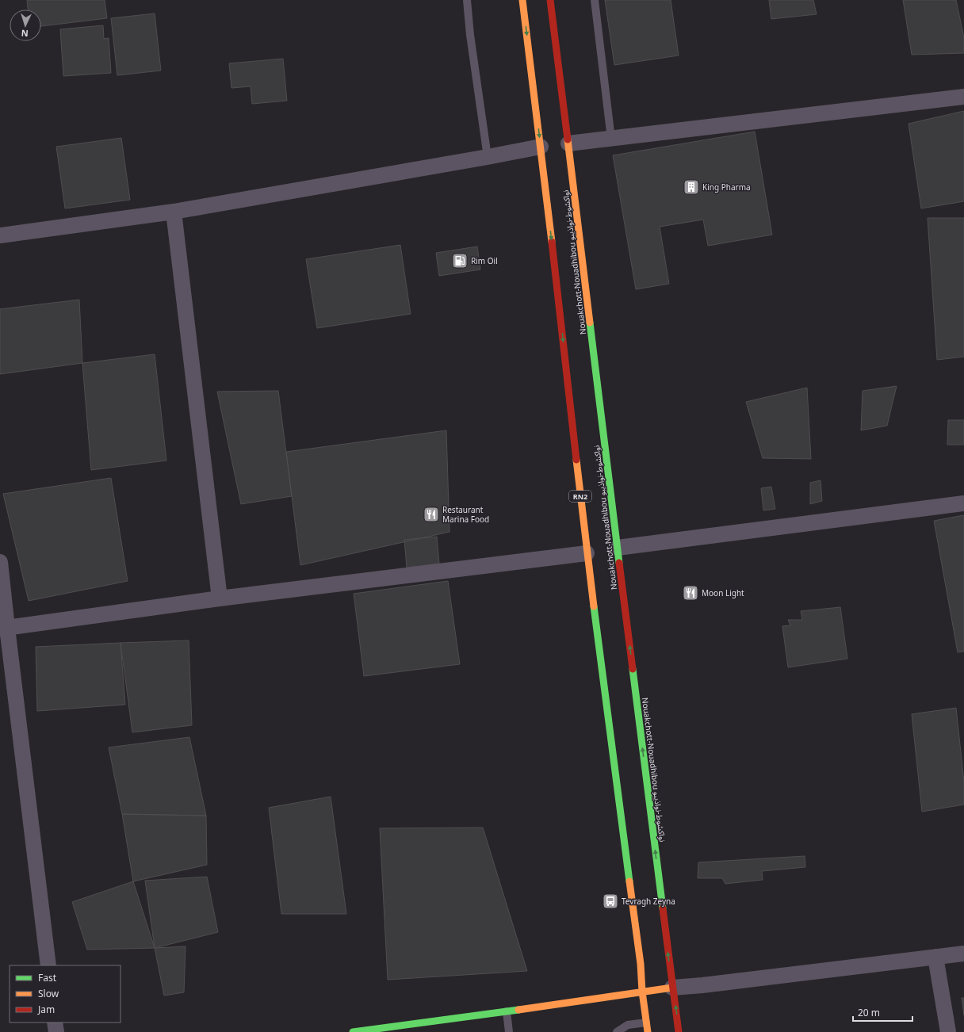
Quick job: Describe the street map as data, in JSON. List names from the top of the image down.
{
  "streets": {
    "main road": ["Nouakchott-Nouadhibou نواكشوط-نواذيبو", "RN2"]
  },
  "places": {
    "building": ["King Pharma"],
    "fuel station": ["Rim Oil"],
    "restaurant": ["Restaurant Marina Food", "Moon Light"],
    "bus stop": ["Tevragh Zeyna"]
  },
  "legend": ["Fast", "Slow", "Jam"],
  "scale_bar": "20 m",
  "north": "bottom"
}
